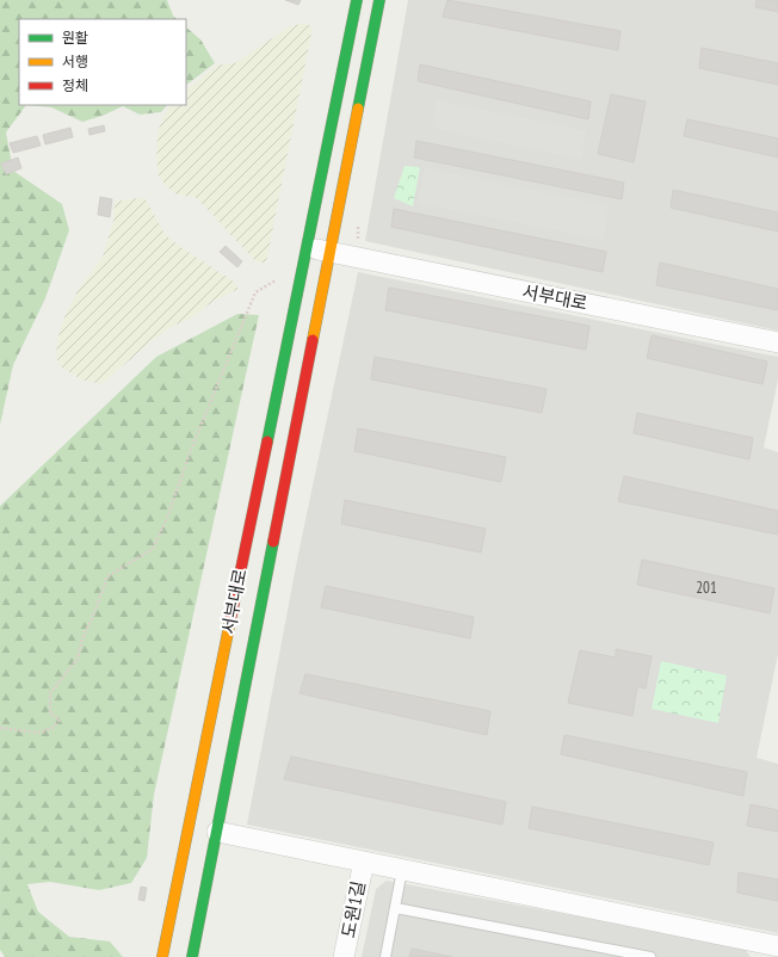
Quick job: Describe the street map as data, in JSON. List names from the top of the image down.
{
  "streets": {
    "main road": ["서부대로"],
    "street": ["도원1길"]
  },
  "house_numbers": ["201"],
  "legend": ["원활", "서행", "정체"]
}
